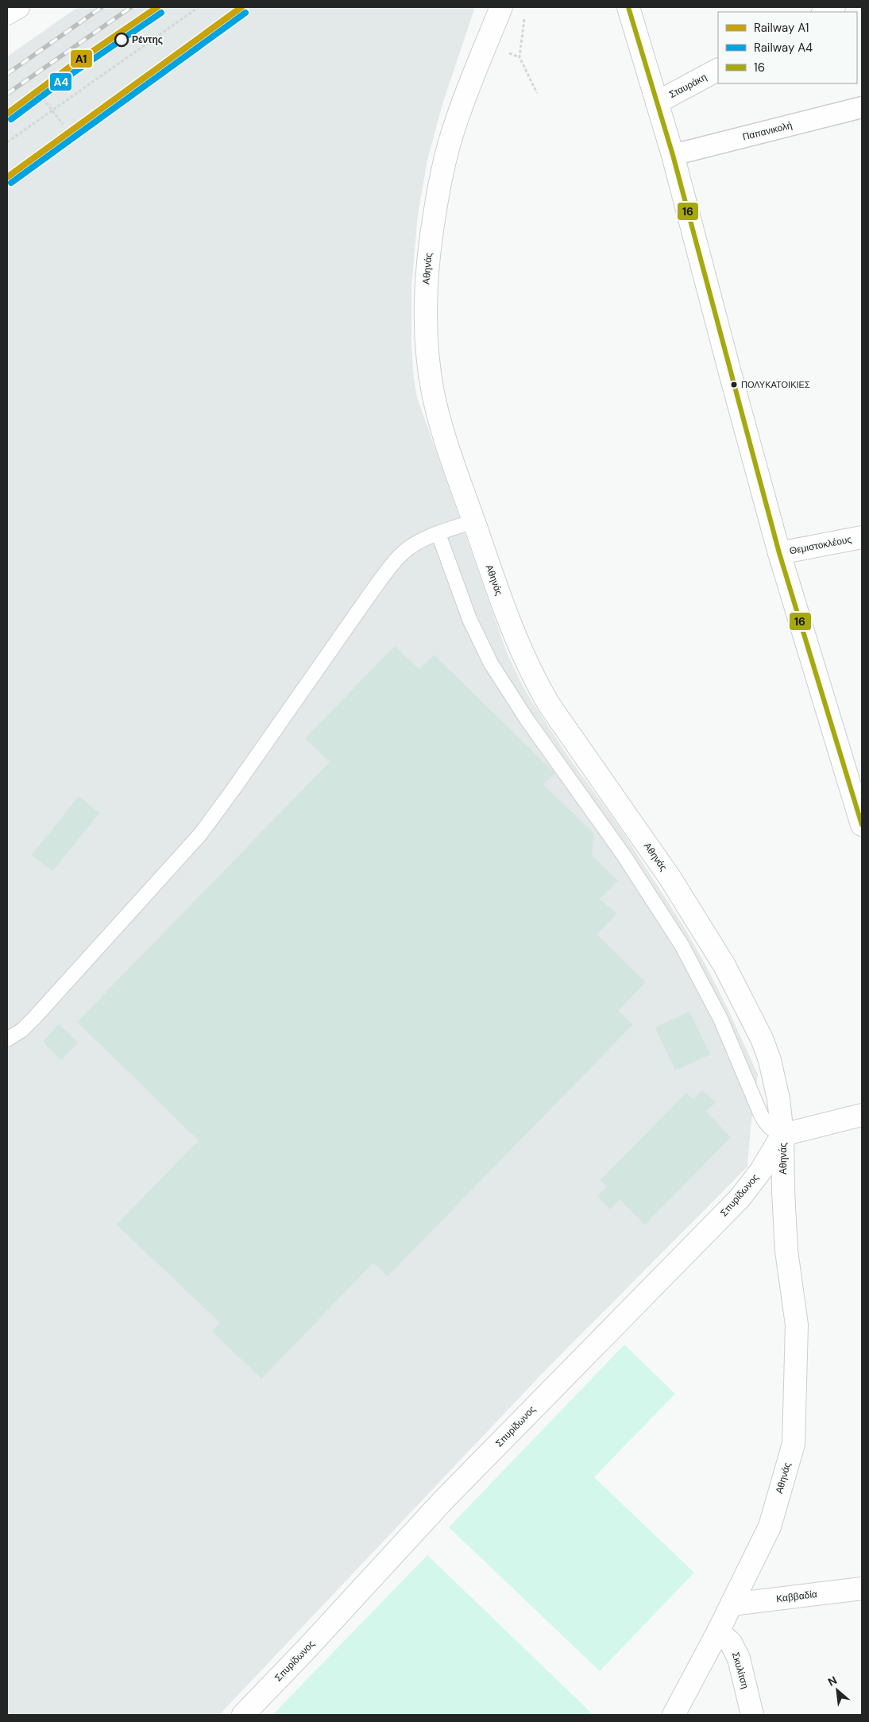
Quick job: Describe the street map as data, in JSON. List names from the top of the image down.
{
  "streets": {
    "street": [
      "Σταυράκη",
      "Παπανικολή",
      "Αθηνάς",
      "Θεμιστοκλέους",
      "Σπυρίδωνος",
      "Καββαδία",
      "Σκυλίτση"
    ]
  },
  "crossings": [
    ["Αθηνάς", "Σπυρίδωνος"],
    ["Αθηνάς", "Καββαδία"],
    ["Αθηνάς", "Σκυλίτση"]
  ],
  "places": ["Ρέντης", "ΠΟΛΥΚΑΤΟΙΚΙΕΣ"],
  "lines": ["rail line A1", "transit line 16", "rail line A4"],
  "legend": ["Railway A1", "Railway A4", "16"],
  "north": "top left"
}
